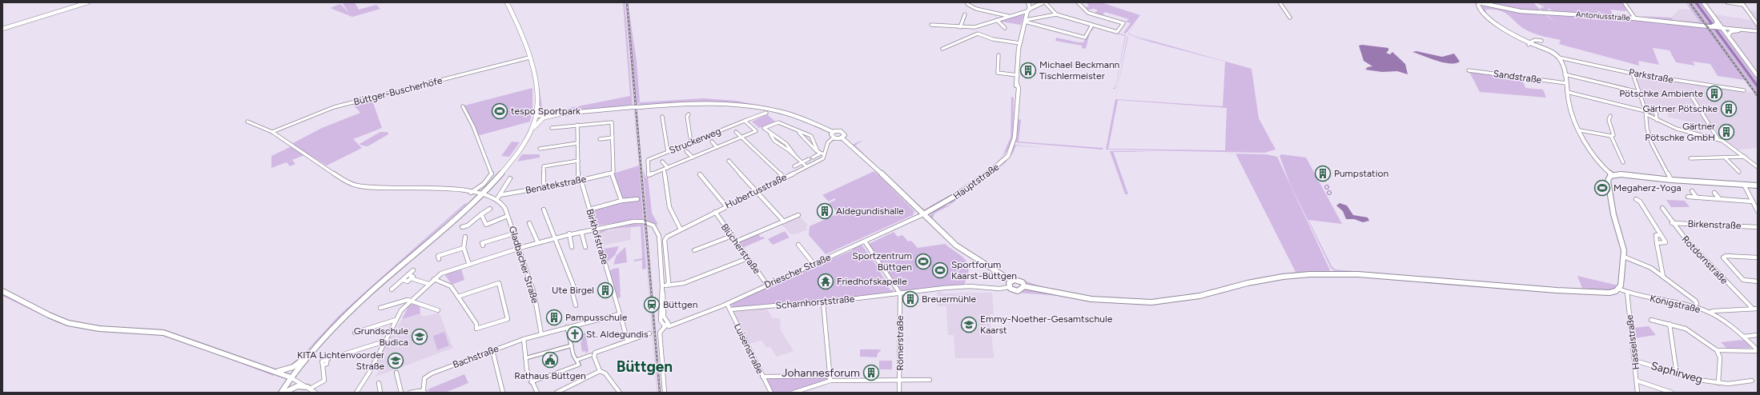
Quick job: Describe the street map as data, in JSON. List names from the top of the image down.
{
  "streets": {
    "street": [
      "Antoniusstraße",
      "Parkstraße",
      "Sandstraße",
      "Büttger-Buscherhöfe",
      "Struckerweg",
      "Hauptstraße",
      "Benatekstraße",
      "Hubertusstraße",
      "Birkenstraße",
      "Birkhofstraße",
      "Blücherstraße",
      "Rotdornstraße",
      "Gladbacher Straße",
      "Driescher Straße",
      "Scharnhorststraße",
      "Königstraße",
      "Hasselstraße",
      "Römerstraße",
      "Luisenstraße",
      "Bachstraße",
      "Saphirweg"
    ]
  },
  "crossings": [
    ["Hauptstraße", "Driescher Straße"],
    ["Benatekstraße", "Birkhofstraße"],
    ["Hubertusstraße", "Blücherstraße"],
    ["Birkenstraße", "Rotdornstraße"],
    ["Birkhofstraße", "Bachstraße"],
    ["Blücherstraße", "Driescher Straße"],
    ["Gladbacher Straße", "Bachstraße"],
    ["Driescher Straße", "Luisenstraße"],
    ["Scharnhorststraße", "Römerstraße"],
    ["Scharnhorststraße", "Luisenstraße"],
    ["Königstraße", "Hasselstraße"],
    ["Hasselstraße", "Saphirweg"]
  ],
  "districts": ["Büttgen"],
  "places": {
    "building": [
      "Michael Beckmann Tischlermeister",
      "Pötschke Ambiente",
      "Gärtner Pötschke",
      "Gärtner Pötschke GmbH",
      "Pumpstation",
      "Aldegundishalle",
      "Ute Birgel",
      "Breuermühle",
      "Pampusschule",
      "Johannesforum"
    ],
    "sports": [
      "tespo Sportpark",
      "Megaherz-Yoga",
      "Sportzentrum Büttgen",
      "Sportforum Kaarst-Büttgen"
    ],
    "temple": ["Friedhofskapelle"],
    "station": ["Büttgen"],
    "school or university": ["Emmy-Noether-Gesamtschule Kaarst", "Grundschule Budica", "KITA Lichtenvoorder Straße"],
    "church": ["St. Aldegundis"],
    "public building": ["Rathaus Büttgen"]
  }
}
